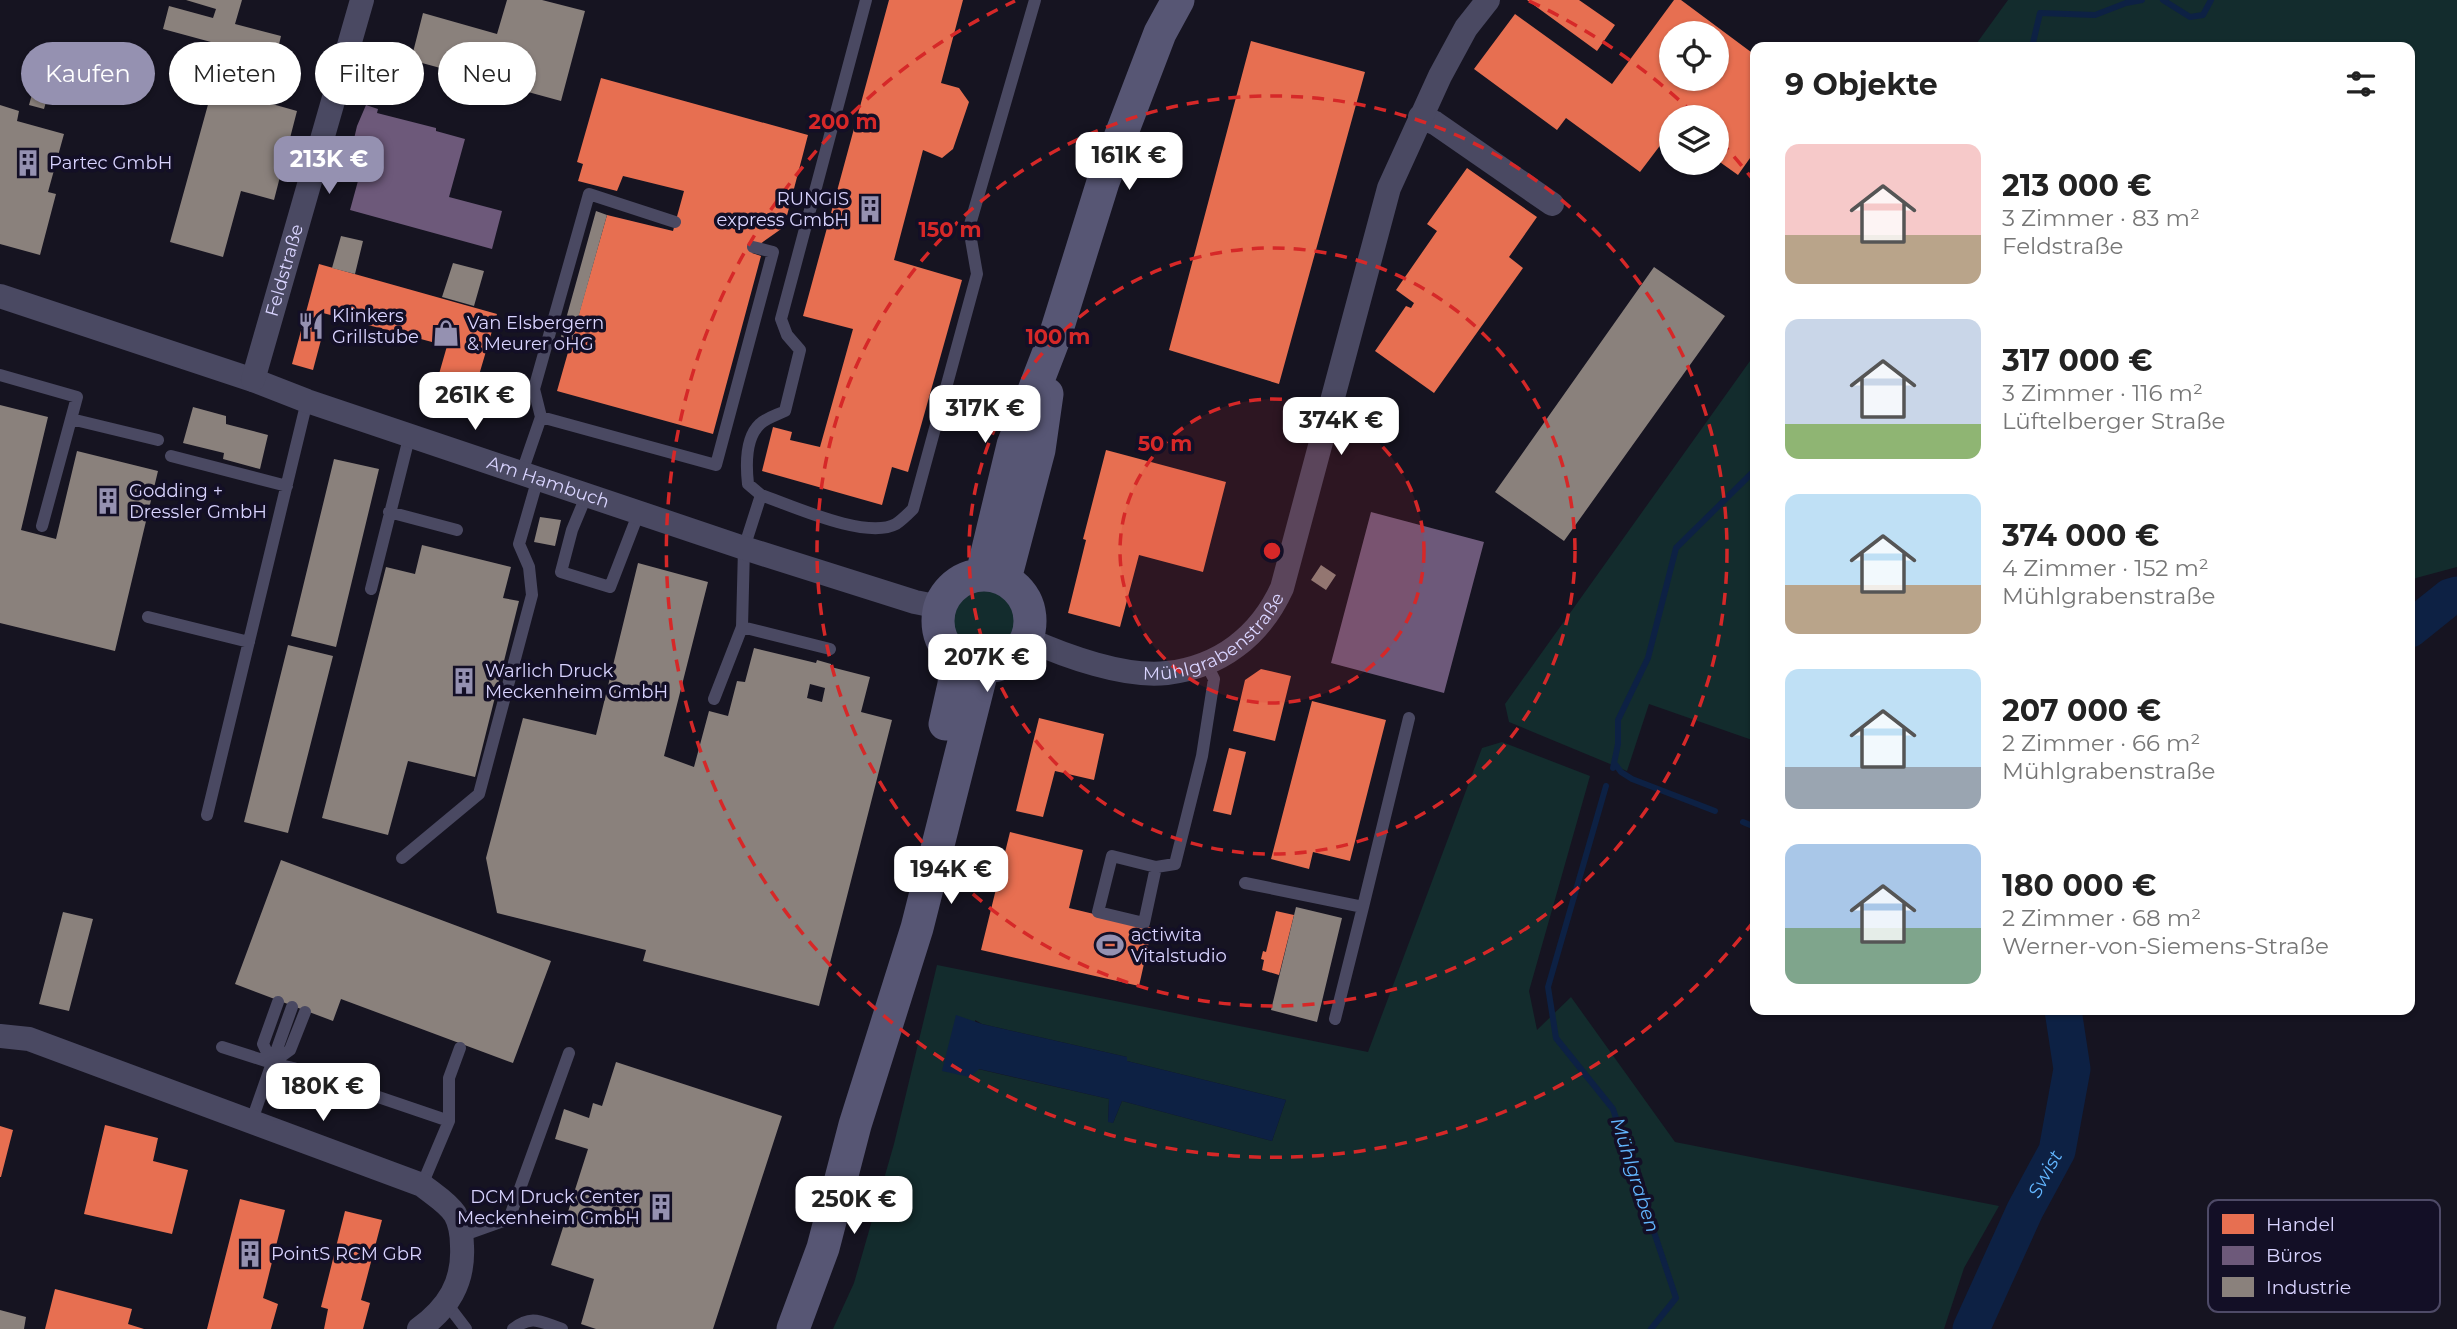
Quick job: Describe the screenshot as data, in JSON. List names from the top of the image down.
{
  "streets": {
    "street": ["Feldstraße", "Am Hambuch", "Mühlgrabenstraße"]
  },
  "crossings": [
    ["Feldstraße", "Am Hambuch"],
    ["Am Hambuch", "Mühlgrabenstraße"]
  ],
  "water": ["Mühlgraben", "Swist"],
  "places": {
    "building": [
      "Partec GmbH",
      "RUNGIS express GmbH",
      "Godding + Dressler GmbH",
      "Warlich Druck Meckenheim GmbH",
      "DCM Druck Center Meckenheim GmbH",
      "PointS RCM GbR"
    ],
    "restaurant": ["Klinkers Grillstube"],
    "shop": ["Van Elsbergern & Meurer oHG"],
    "sports": ["actiwita Vitalstudio"]
  },
  "legend": ["Handel", "Büros", "Industrie"],
  "page": {
    "chip": [
      "Kaufen",
      "Mieten",
      "Filter",
      "Neu"
    ],
    "heading": "9 Objekte",
    "list": [
      {
        "name": "213 000 €",
        "note": "3 Zimmer · 83 m² · Feldstraße"
      },
      {
        "name": "317 000 €",
        "note": "3 Zimmer · 116 m² · Lüftelberger Straße"
      },
      {
        "name": "374 000 €",
        "note": "4 Zimmer · 152 m² · Mühlgrabenstraße"
      },
      {
        "name": "207 000 €",
        "note": "2 Zimmer · 66 m² · Mühlgrabenstraße"
      },
      {
        "name": "180 000 €",
        "note": "2 Zimmer · 68 m² · Werner-von-Siemens-Straße"
      }
    ],
    "price": [
      "161K €",
      "213K €",
      "261K €",
      "317K €",
      "374K €",
      "207K €",
      "194K €",
      "180K €",
      "250K €"
    ]
  },
  "rings": [
    "200 m",
    "150 m",
    "100 m",
    "50 m"
  ]
}
